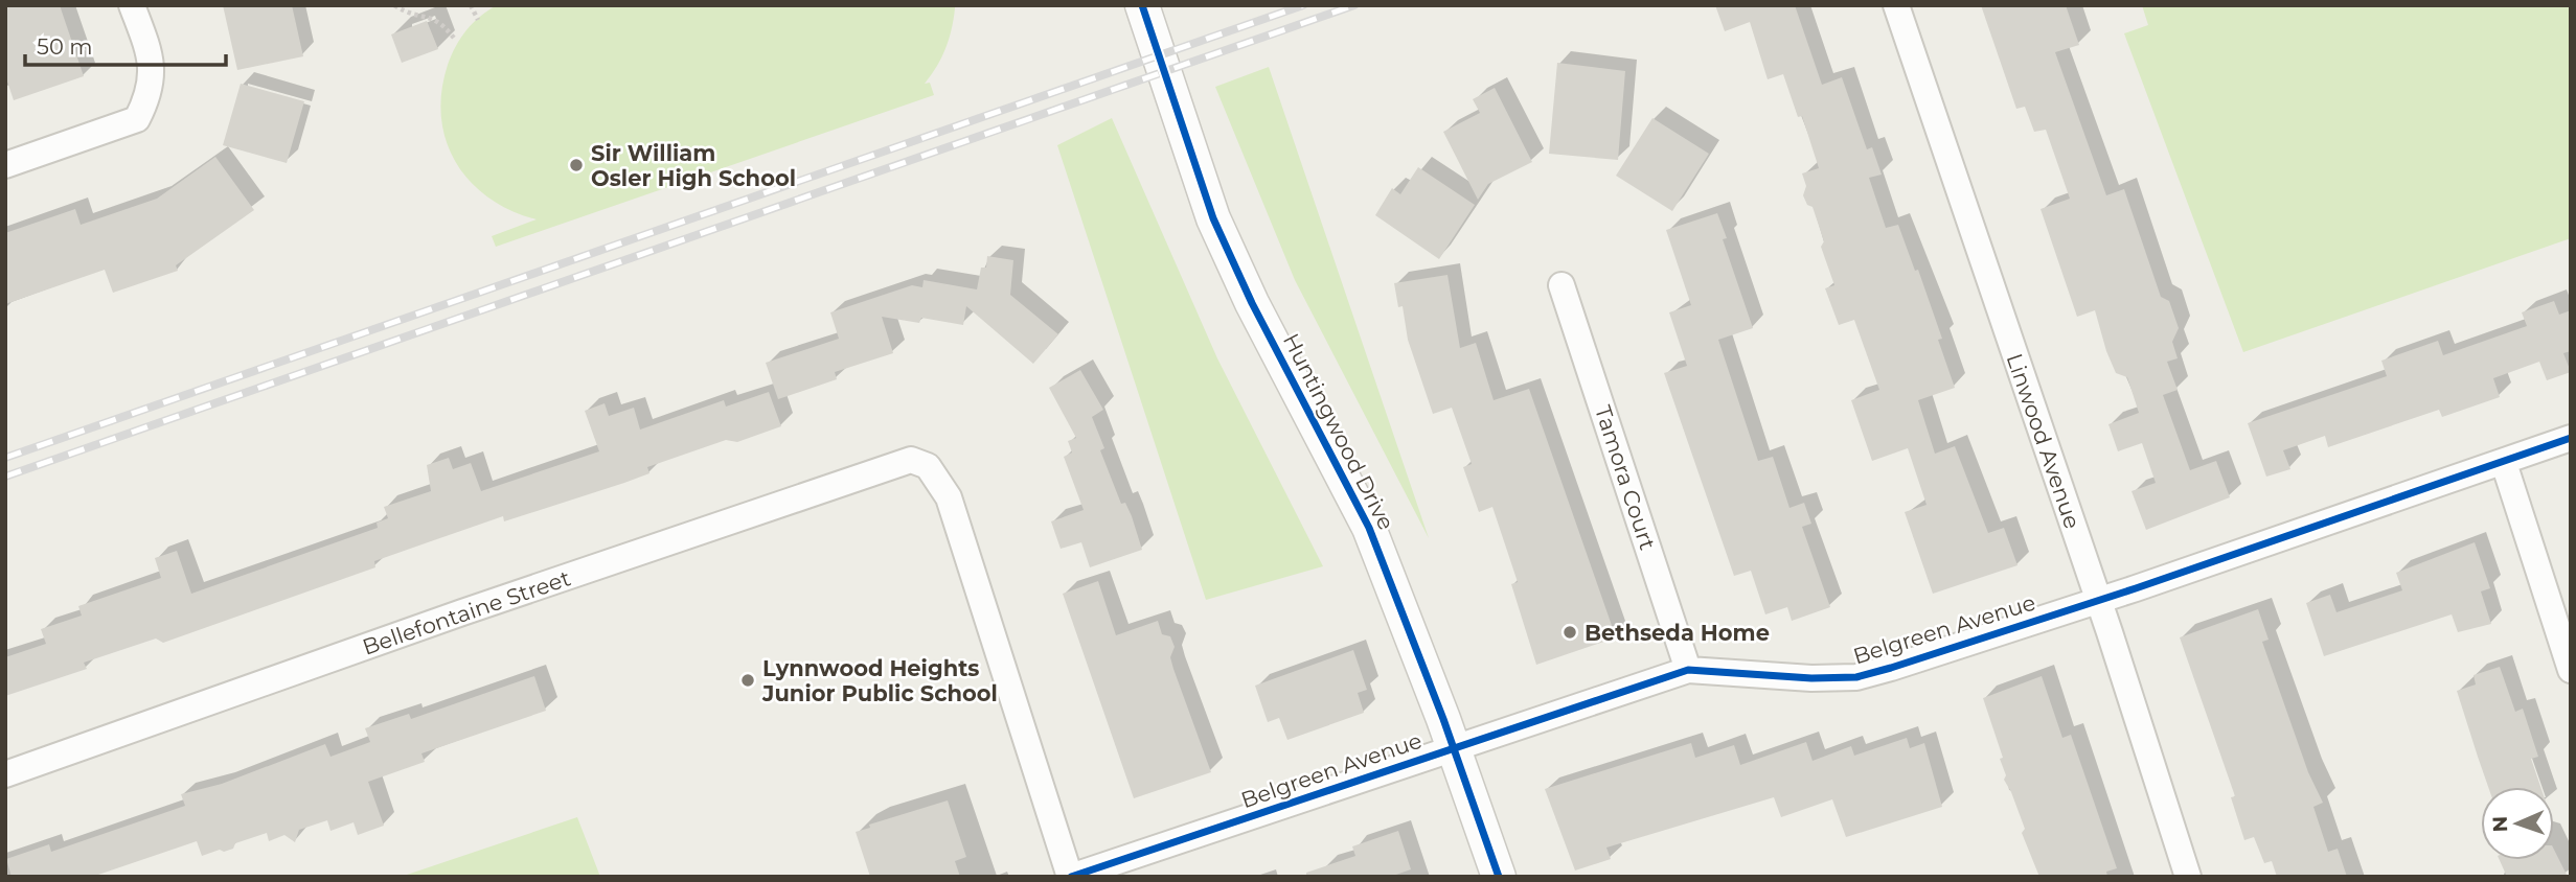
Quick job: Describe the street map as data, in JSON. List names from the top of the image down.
{
  "streets": {
    "street": [
      "Huntingwood Drive",
      "Linwood Avenue",
      "Tamora Court",
      "Bellefontaine Street",
      "Belgreen Avenue"
    ]
  },
  "crossings": [
    ["Huntingwood Drive", "Belgreen Avenue"],
    ["Linwood Avenue", "Belgreen Avenue"],
    ["Tamora Court", "Belgreen Avenue"],
    ["Bellefontaine Street", "Belgreen Avenue"]
  ],
  "places": ["Sir William Osler High School", "Bethseda Home", "Lynnwood Heights Junior Public School"],
  "scale_bar": "50 m",
  "north": "left"
}
